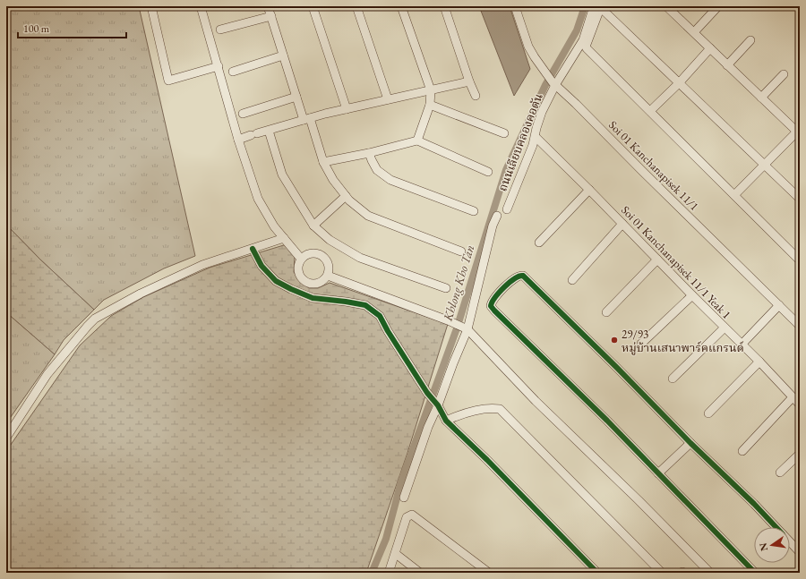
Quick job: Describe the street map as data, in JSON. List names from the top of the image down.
{
  "streets": {
    "street": ["ถนนเลียบคลองคอตัน", "Soi 01 Kanchanapisek 11/1", "Soi 01 Kanchanapisek 11/1 Yeak 1"]
  },
  "crossings": [
    ["ถนนเลียบคลองคอตัน", "Soi 01 Kanchanapisek 11/1"],
    ["ถนนเลียบคลองคอตัน", "Soi 01 Kanchanapisek 11/1 Yeak 1"]
  ],
  "water": ["Khlong Kho Tan"],
  "places": ["29/93 หมู่บ้านเสนาพาร์คแกรนด์"],
  "scale_bar": "100 m",
  "north": "left"
}
